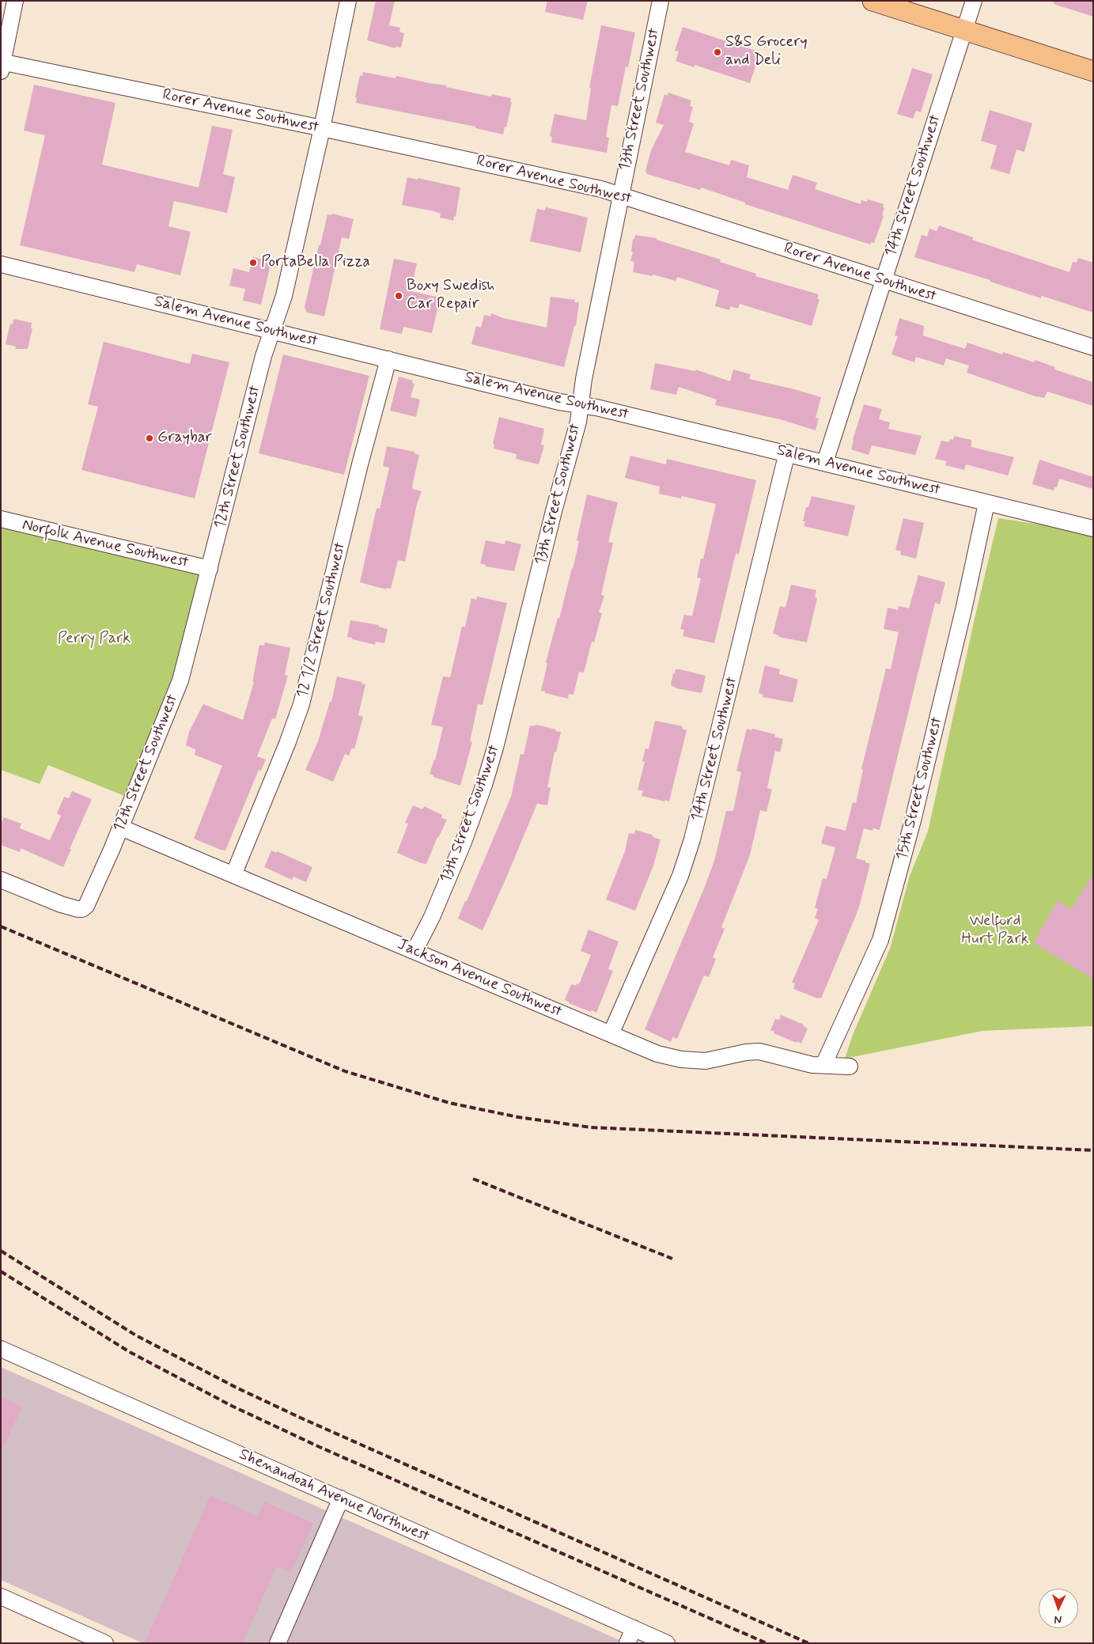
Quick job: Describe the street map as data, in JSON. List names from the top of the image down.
{
  "streets": {
    "street": [
      "13th Street Southwest",
      "Rorer Avenue Southwest",
      "14th Street Southwest",
      "Salem Avenue Southwest",
      "12th Street Southwest",
      "Norfolk Avenue Southwest",
      "12 1/2 Street Southwest",
      "15th Street Southwest",
      "Jackson Avenue Southwest",
      "Shenandoah Avenue Northwest"
    ]
  },
  "crossings": [
    ["13th Street Southwest", "Rorer Avenue Southwest"],
    ["13th Street Southwest", "Salem Avenue Southwest"],
    ["13th Street Southwest", "Jackson Avenue Southwest"],
    ["Rorer Avenue Southwest", "14th Street Southwest"],
    ["Rorer Avenue Southwest", "12th Street Southwest"],
    ["14th Street Southwest", "Salem Avenue Southwest"],
    ["14th Street Southwest", "Jackson Avenue Southwest"],
    ["Salem Avenue Southwest", "12th Street Southwest"],
    ["Salem Avenue Southwest", "12 1/2 Street Southwest"],
    ["Salem Avenue Southwest", "15th Street Southwest"],
    ["12th Street Southwest", "Norfolk Avenue Southwest"],
    ["12th Street Southwest", "Jackson Avenue Southwest"],
    ["12 1/2 Street Southwest", "Jackson Avenue Southwest"],
    ["15th Street Southwest", "Jackson Avenue Southwest"]
  ],
  "parks": ["Perry Park", "Welford Hurt Park"],
  "places": [
    "S&S Grocery and Deli",
    "PortaBella Pizza",
    "Boxy Swedish Car Repair",
    "Graybar"
  ],
  "north": "bottom"
}
